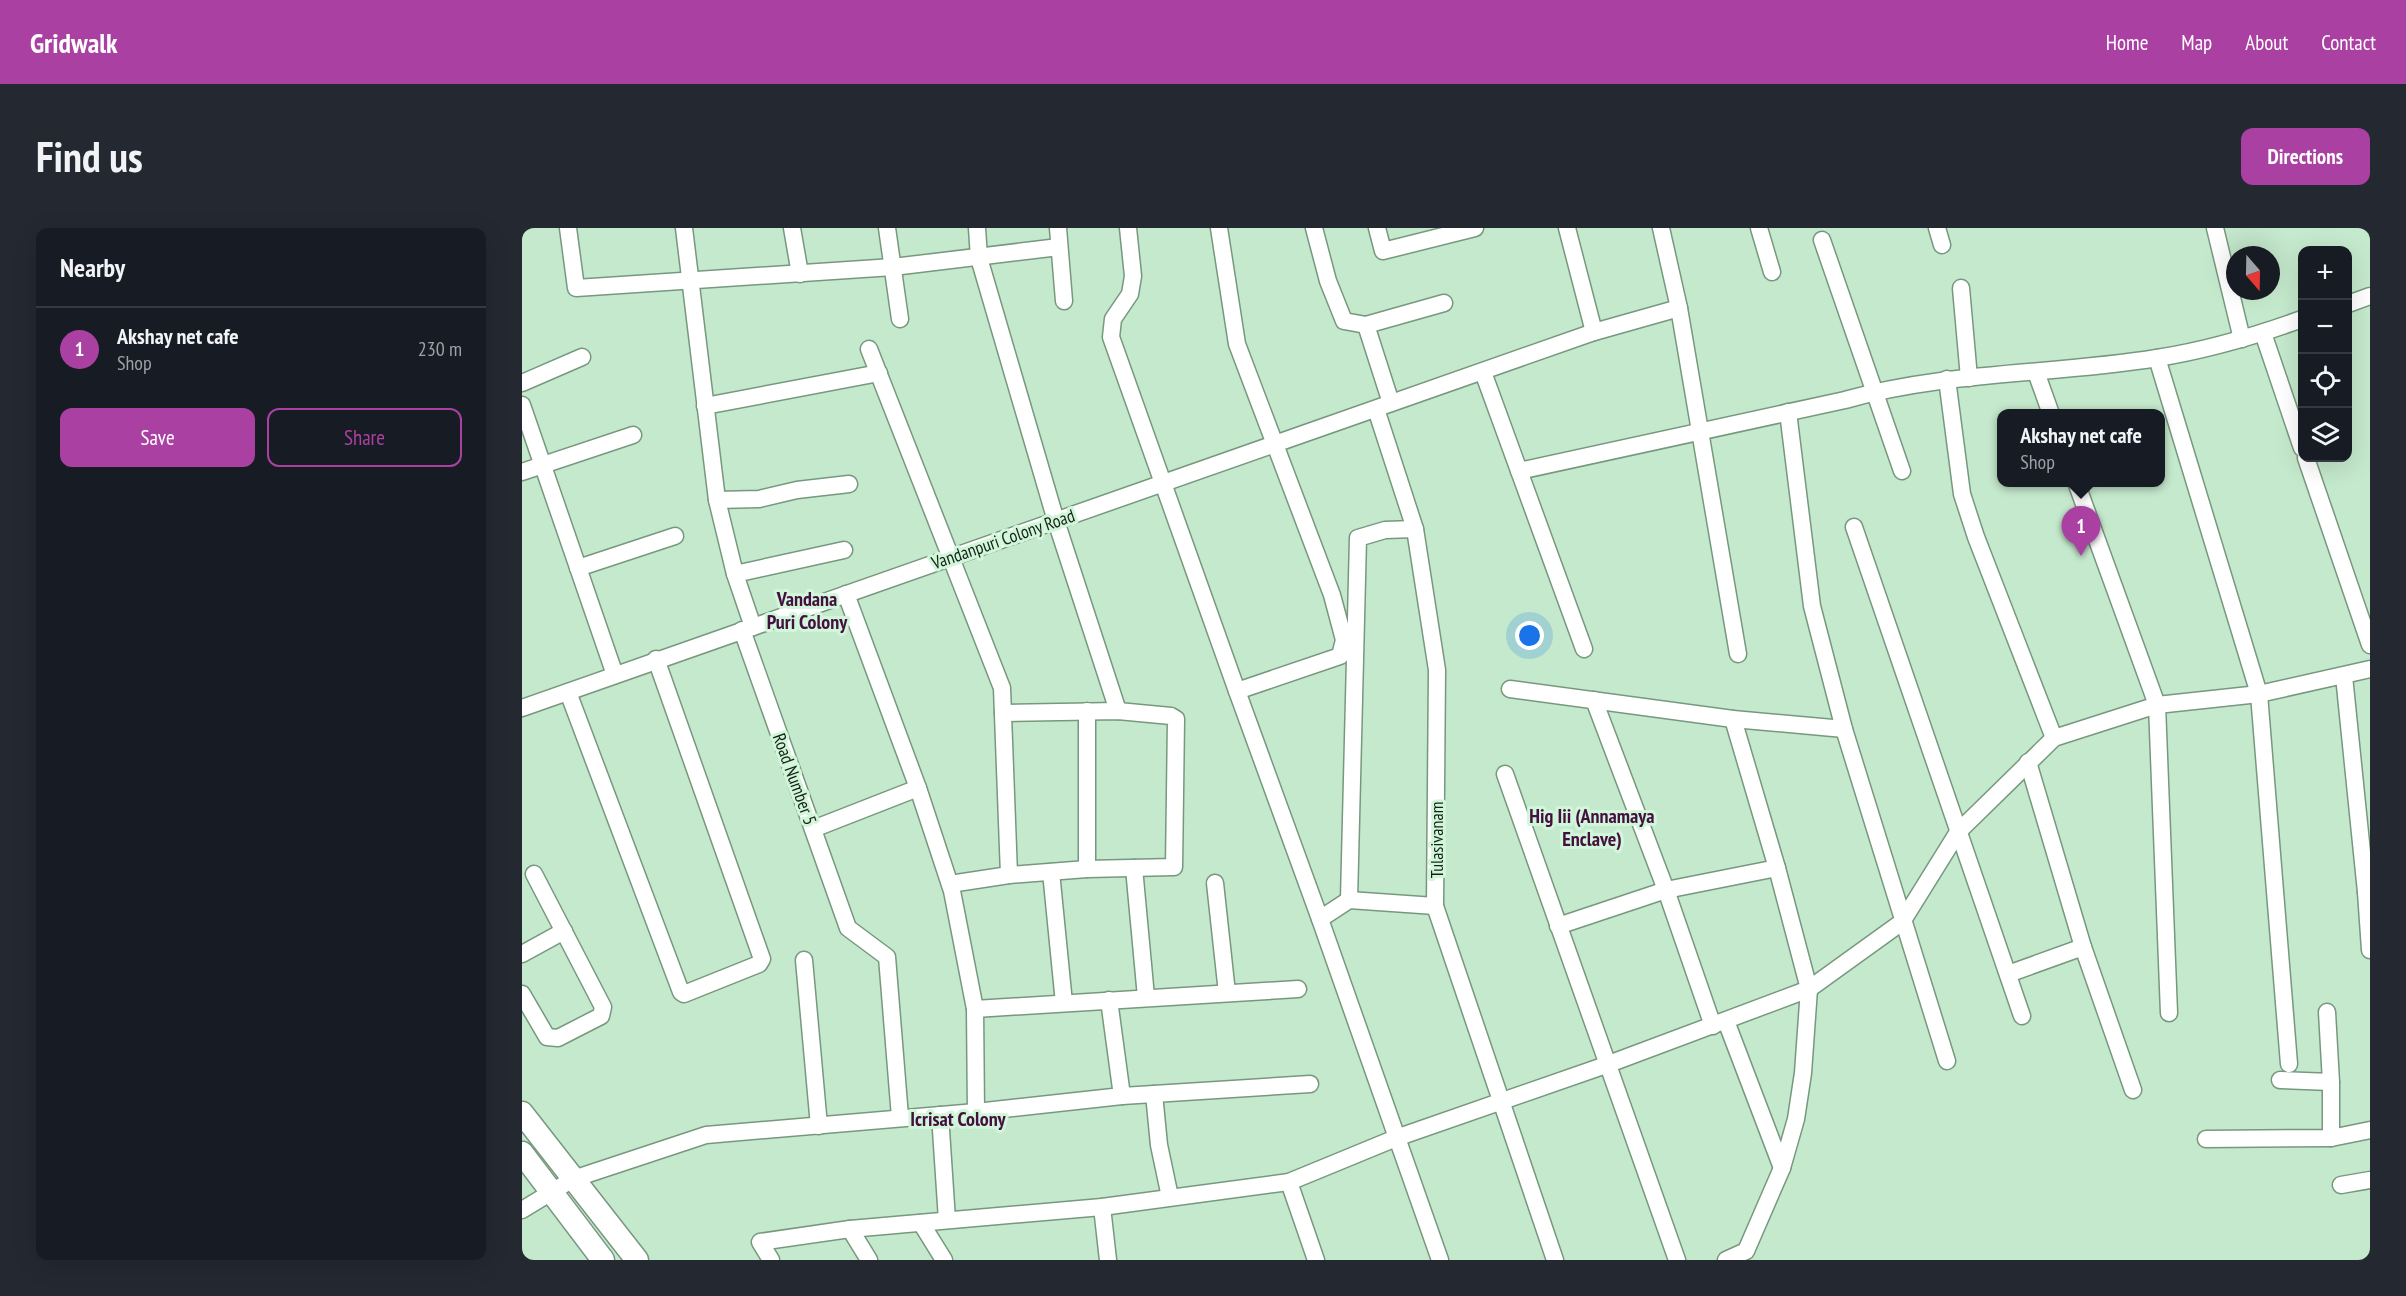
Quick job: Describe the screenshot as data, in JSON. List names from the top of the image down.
{
  "streets": {
    "street": ["Vandanpuri Colony Road", "Road Number 5", "Tulasivanam"]
  },
  "crossings": [
    ["Vandanpuri Colony Road", "Road Number 5"],
    ["Vandanpuri Colony Road", "Tulasivanam"]
  ],
  "districts": ["Vandana Puri Colony", "Hig Iii (Annamaya Enclave)", "Icrisat Colony"],
  "north": "bottom",
  "page": {
    "header": "Gridwalk",
    "nav": [
      "Home",
      "Map",
      "About",
      "Contact"
    ],
    "buttons": [
      "Directions",
      ["Save", "Share"]
    ],
    "title": "Find us",
    "heading": "Nearby",
    "map_buttons": ["+", "−"],
    "list": [
      {
        "mark": "1",
        "name": "Akshay net cafe",
        "note": "Shop",
        "value": "230 m"
      }
    ],
    "popup": ["Akshay net cafe", "Shop"],
    "pins": "1"
  }
}
